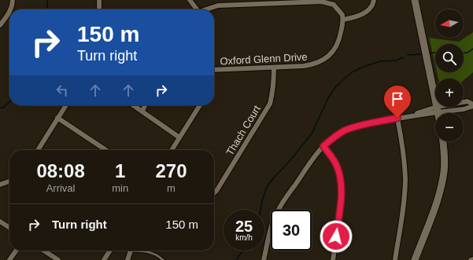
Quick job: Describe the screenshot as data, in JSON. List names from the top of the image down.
{
  "streets": {
    "street": ["Oxford Glenn Drive", "Thach Court"]
  },
  "crossings": [
    ["Oxford Glenn Drive", "Thach Court"]
  ],
  "north": "left",
  "page": {
    "map_buttons": ["+", "−"],
    "turn": ["150 m", "Turn right"],
    "eta": [
      "08:08",
      "Arrival",
      "1",
      "min",
      "270",
      "m"
    ],
    "list": [
      {
        "name": "Turn right",
        "value": "150 m"
      }
    ],
    "speed": "25 km/h",
    "limit": "30"
  }
}
